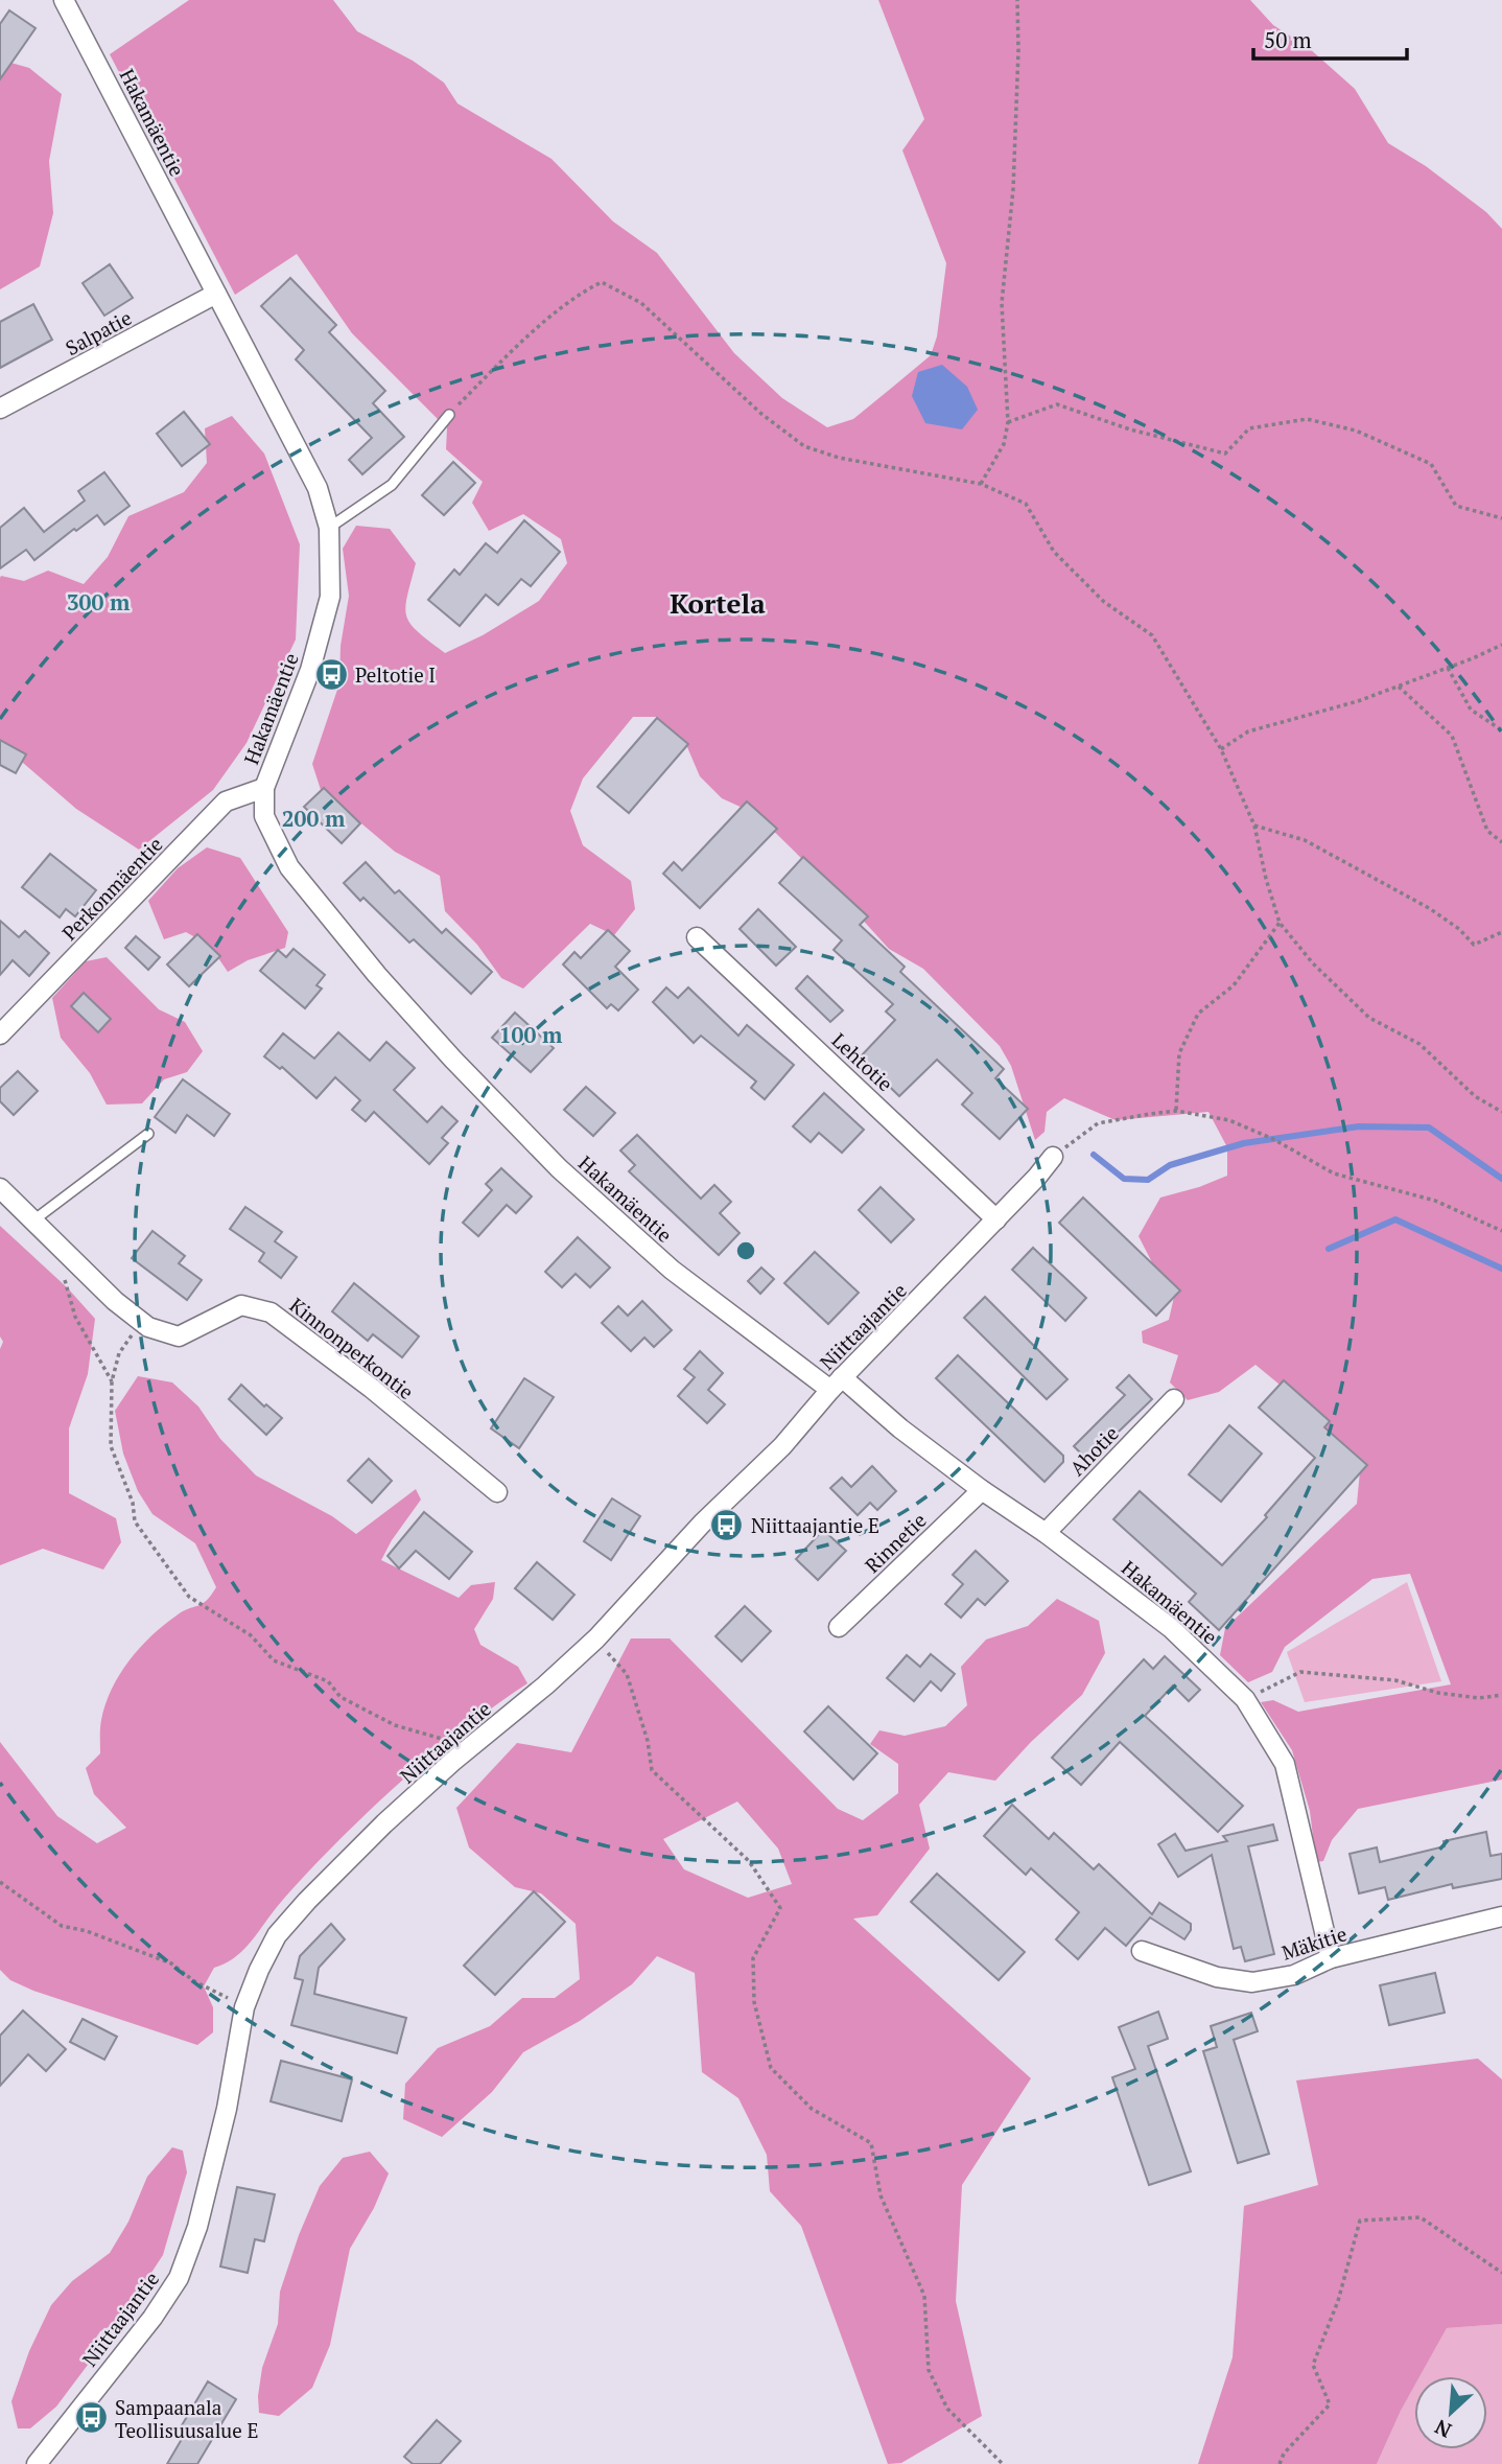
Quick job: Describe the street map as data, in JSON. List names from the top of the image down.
{
  "streets": {
    "street": [
      "Hakamäentie",
      "Salpatie",
      "Perkonmäentie",
      "Lehtotie",
      "Niittaajantie",
      "Kinnonperkontie",
      "Ahotie",
      "Rinnetie",
      "Mäkitie"
    ]
  },
  "crossings": [
    ["Hakamäentie", "Salpatie"],
    ["Hakamäentie", "Perkonmäentie"],
    ["Hakamäentie", "Niittaajantie"],
    ["Hakamäentie", "Ahotie"],
    ["Hakamäentie", "Rinnetie"],
    ["Hakamäentie", "Mäkitie"],
    ["Lehtotie", "Niittaajantie"]
  ],
  "districts": ["Kortela"],
  "places": {
    "bus stop": ["Peltotie I", "Niittaajantie E", "Sampaanala Teollisuusalue E"]
  },
  "scale_bar": "50 m",
  "north": "bottom left",
  "rings": ["300 m", "200 m", "100 m"]
}
